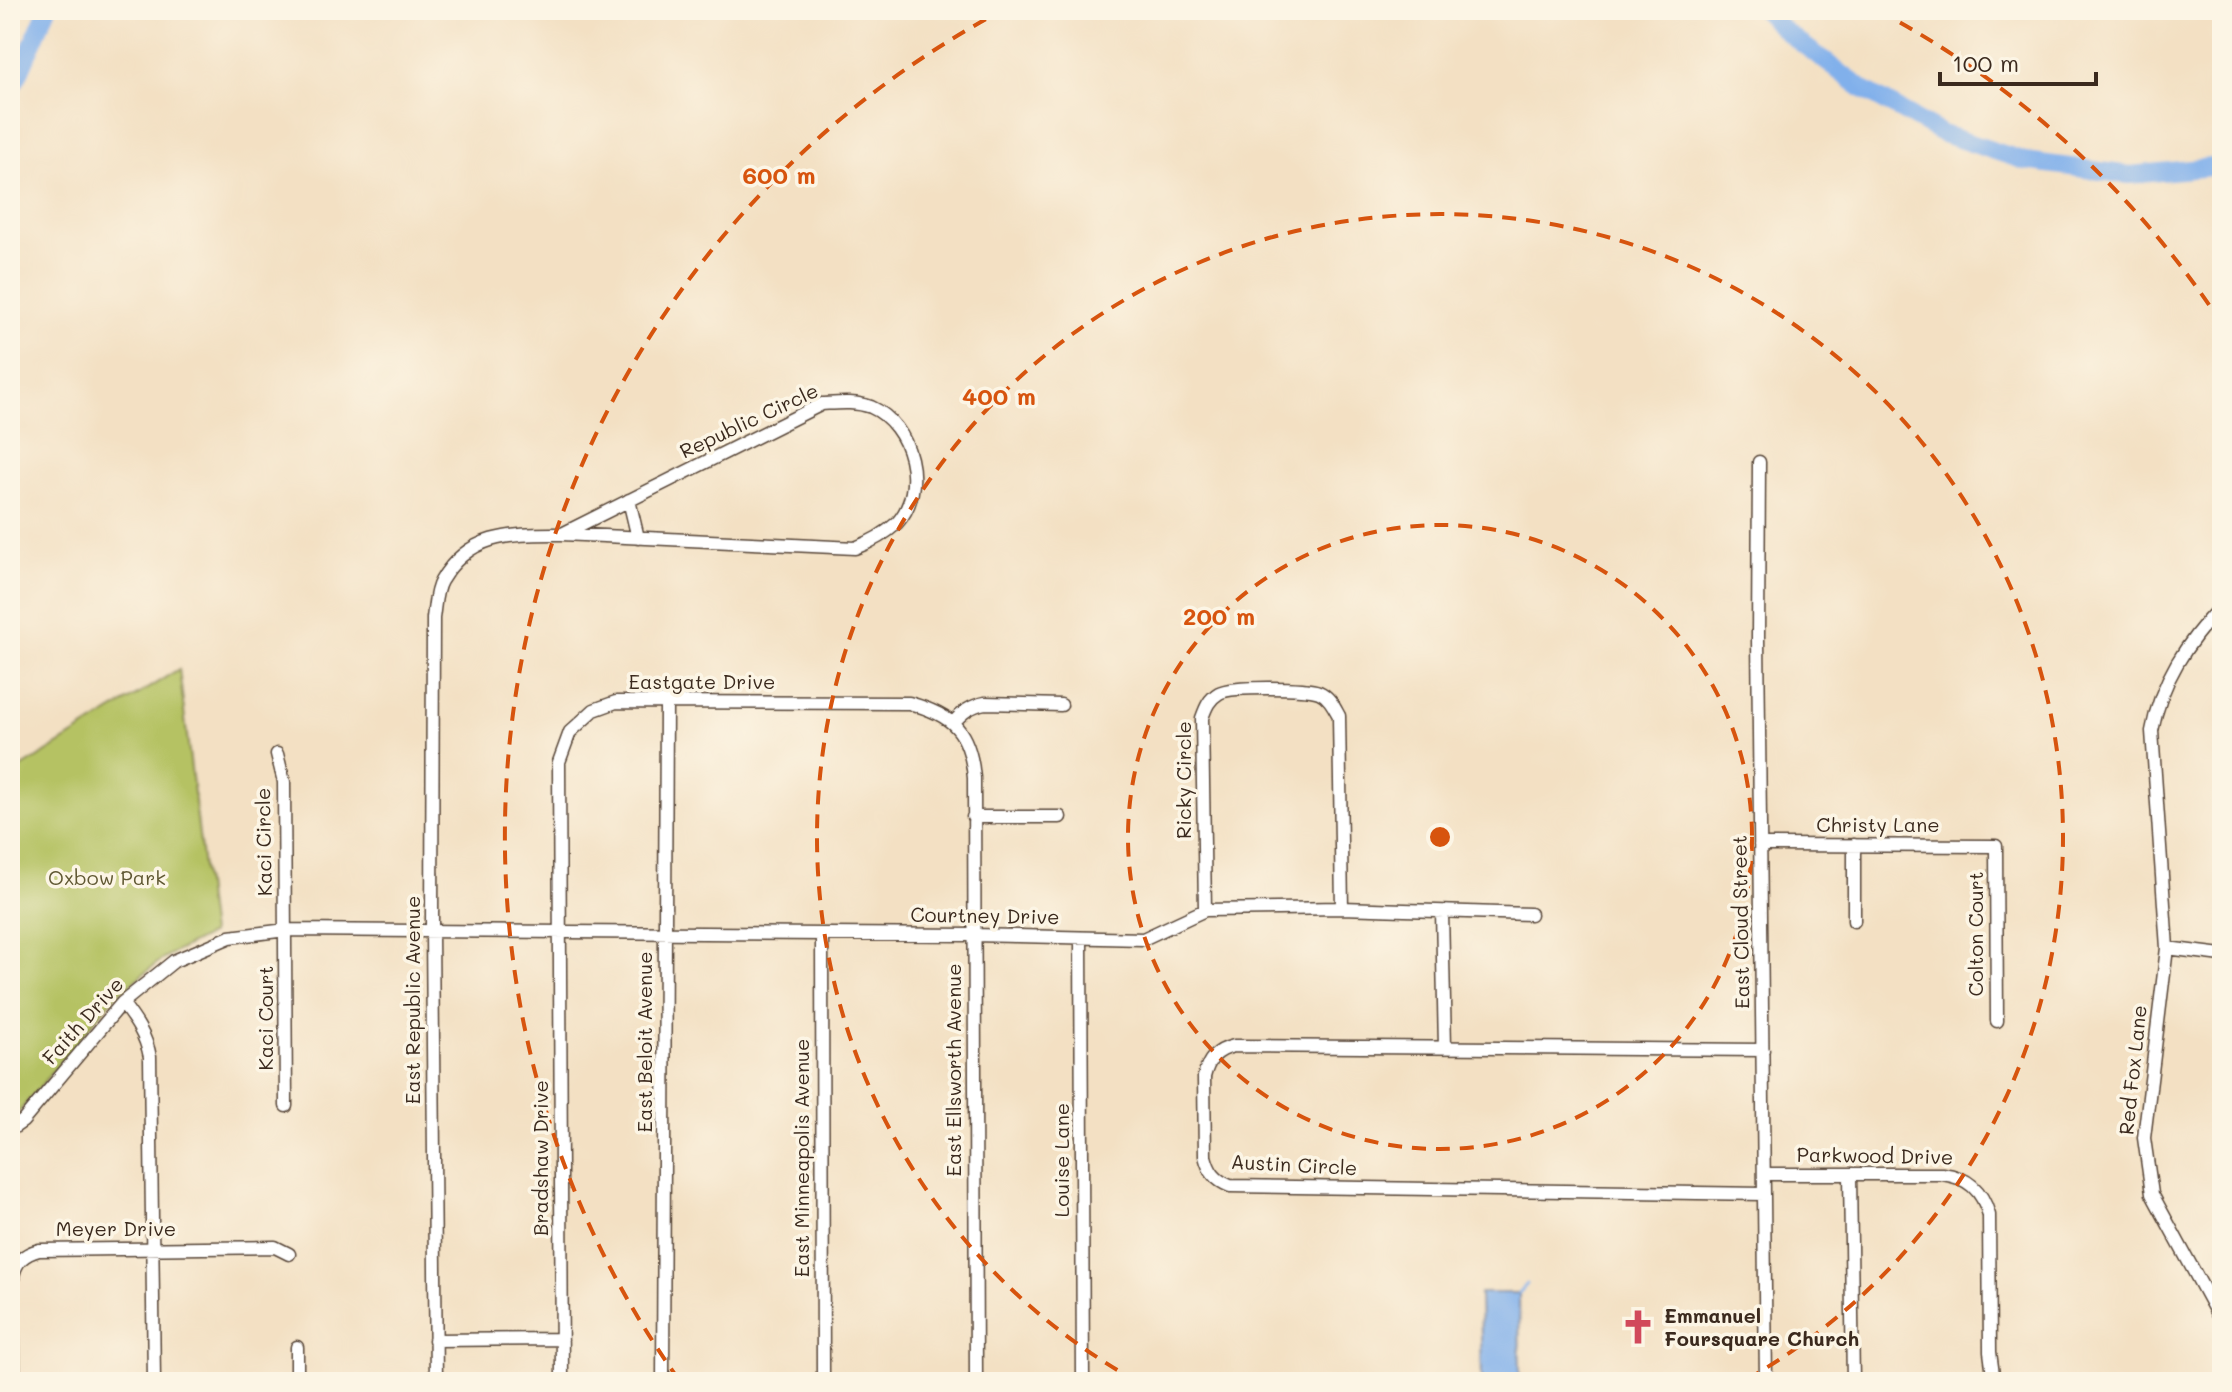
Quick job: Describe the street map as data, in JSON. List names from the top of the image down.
{
  "streets": {
    "street": [
      "Republic Circle",
      "Eastgate Drive",
      "Ricky Circle",
      "Christy Lane",
      "Kaci Circle",
      "Courtney Drive",
      "East Cloud Street",
      "Colton Court",
      "East Republic Avenue",
      "Kaci Court",
      "Faith Drive",
      "East Beloit Avenue",
      "East Ellsworth Avenue",
      "Red Fox Lane",
      "Parkwood Drive",
      "Bradshaw Drive",
      "East Minneapolis Avenue",
      "Louise Lane",
      "Austin Circle",
      "Meyer Drive"
    ]
  },
  "crossings": [
    ["Republic Circle", "East Republic Avenue"],
    ["Eastgate Drive", "Courtney Drive"],
    ["Eastgate Drive", "East Beloit Avenue"],
    ["Eastgate Drive", "East Ellsworth Avenue"],
    ["Eastgate Drive", "Bradshaw Drive"],
    ["Ricky Circle", "Courtney Drive"],
    ["Christy Lane", "East Cloud Street"],
    ["Christy Lane", "Colton Court"],
    ["Kaci Circle", "Kaci Court"],
    ["Kaci Circle", "Faith Drive"],
    ["Courtney Drive", "East Republic Avenue"],
    ["Courtney Drive", "Faith Drive"],
    ["Courtney Drive", "East Beloit Avenue"],
    ["Courtney Drive", "East Ellsworth Avenue"],
    ["Courtney Drive", "Bradshaw Drive"],
    ["Courtney Drive", "East Minneapolis Avenue"],
    ["Courtney Drive", "Louise Lane"],
    ["East Cloud Street", "Parkwood Drive"],
    ["East Cloud Street", "Austin Circle"],
    ["East Republic Avenue", "Faith Drive"],
    ["Kaci Court", "Faith Drive"]
  ],
  "parks": ["Oxbow Park"],
  "places": {
    "church": ["Emmanuel Foursquare Church"]
  },
  "scale_bar": "100 m",
  "rings": ["600 m", "400 m", "200 m"]
}
